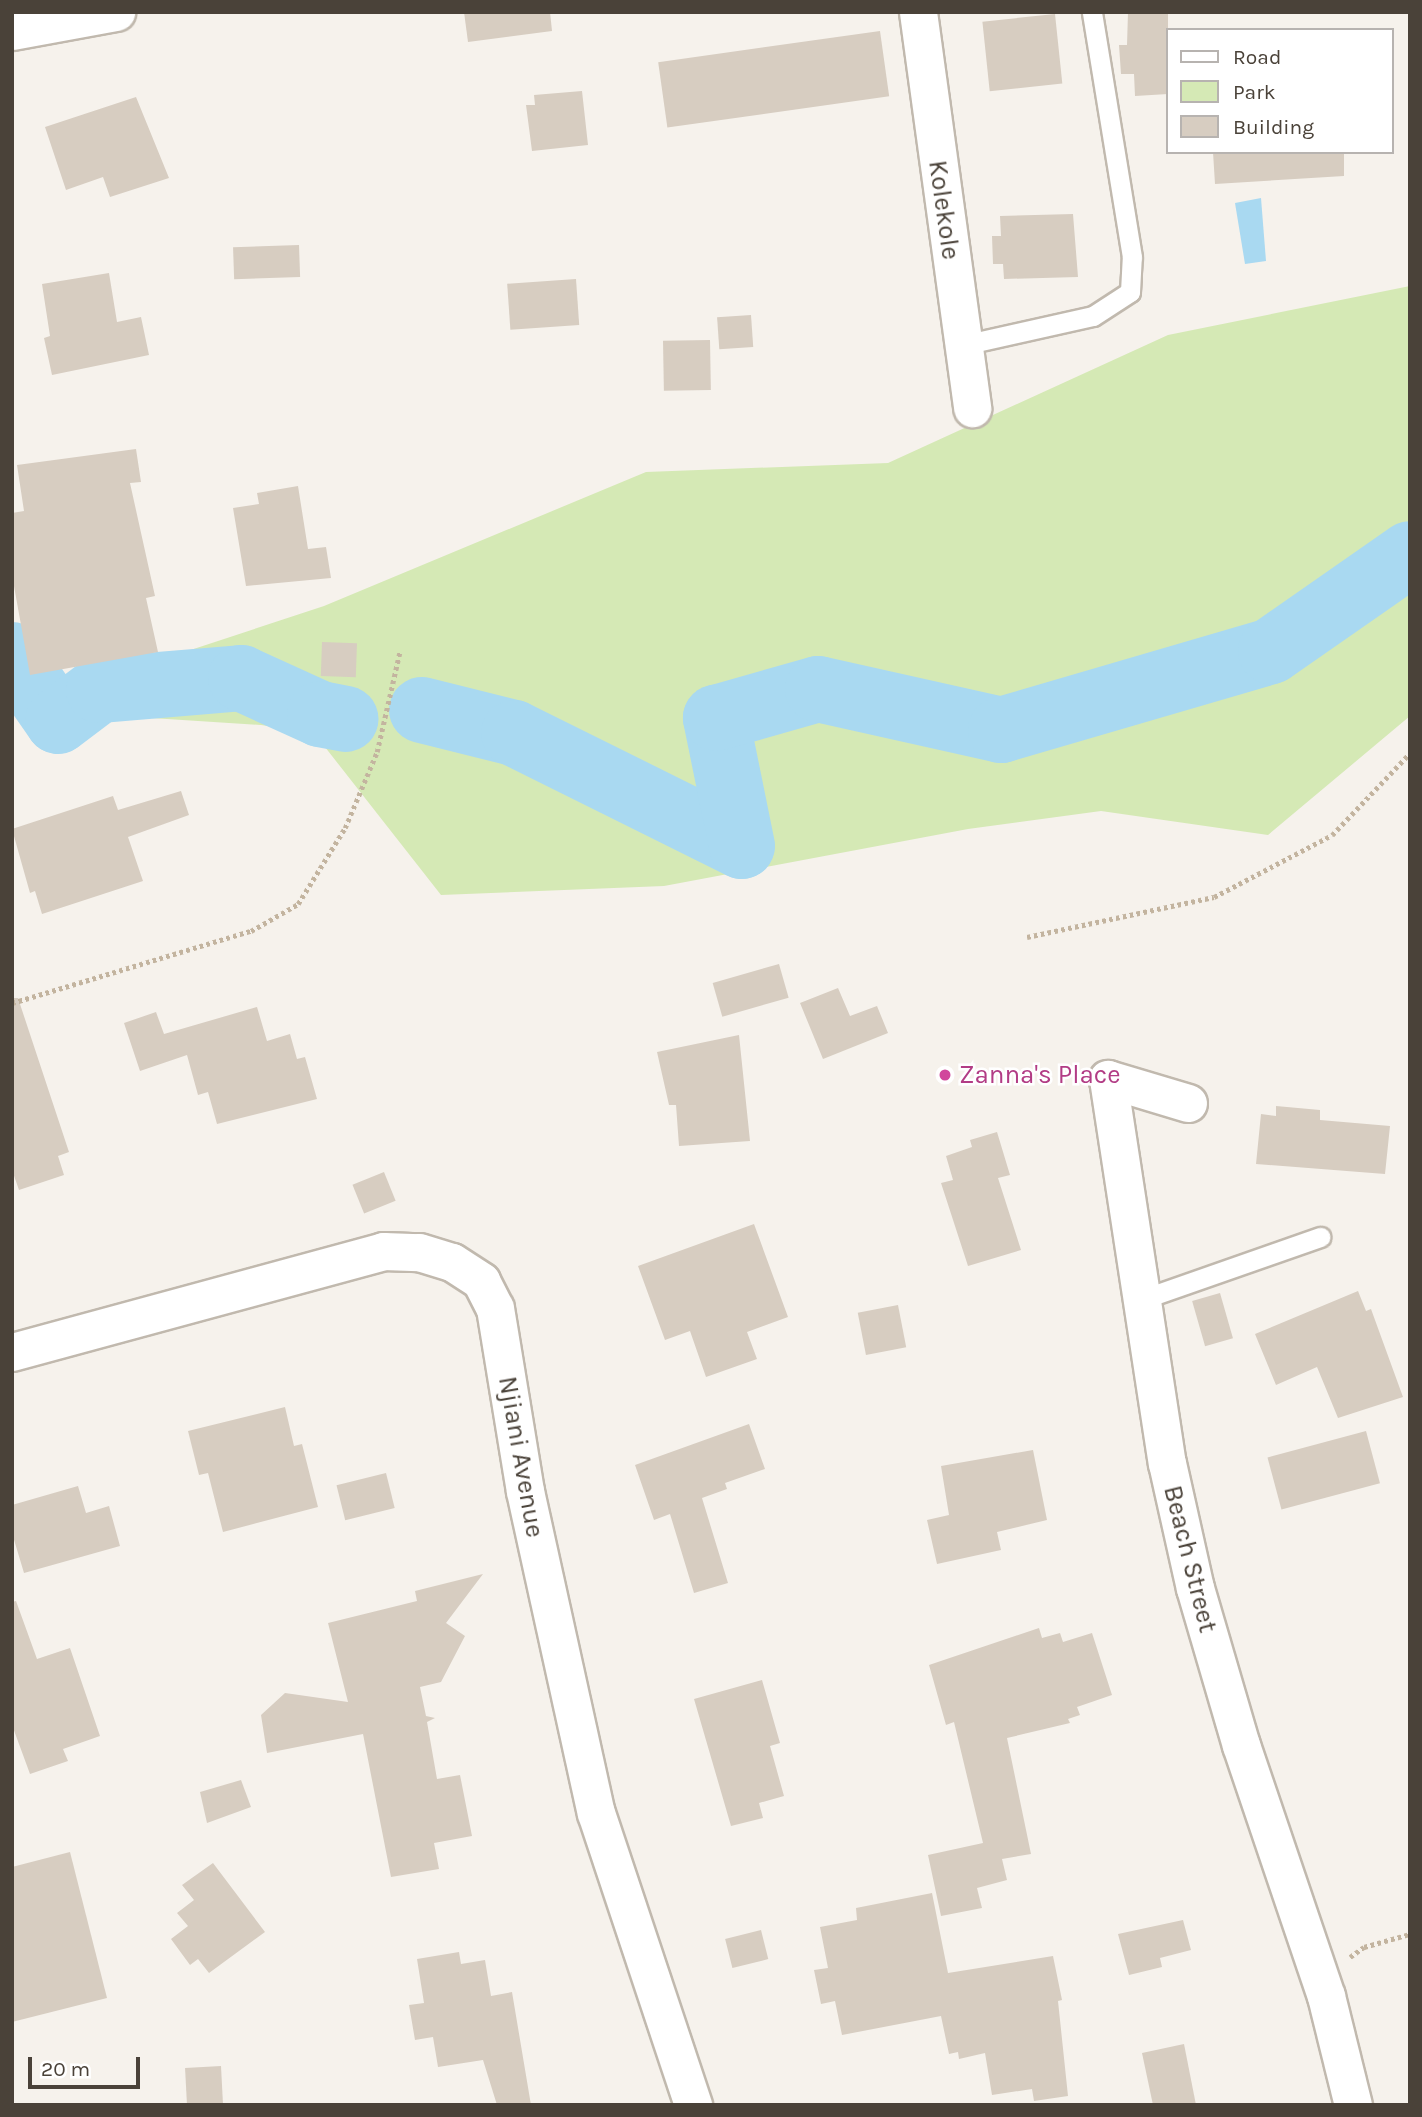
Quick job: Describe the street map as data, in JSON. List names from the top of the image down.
{
  "streets": {
    "street": ["Kolekole", "Njiani Avenue", "Beach Street"]
  },
  "places": ["Zanna's Place"],
  "legend": ["Road", "Park", "Building"],
  "scale_bar": "20 m"
}
